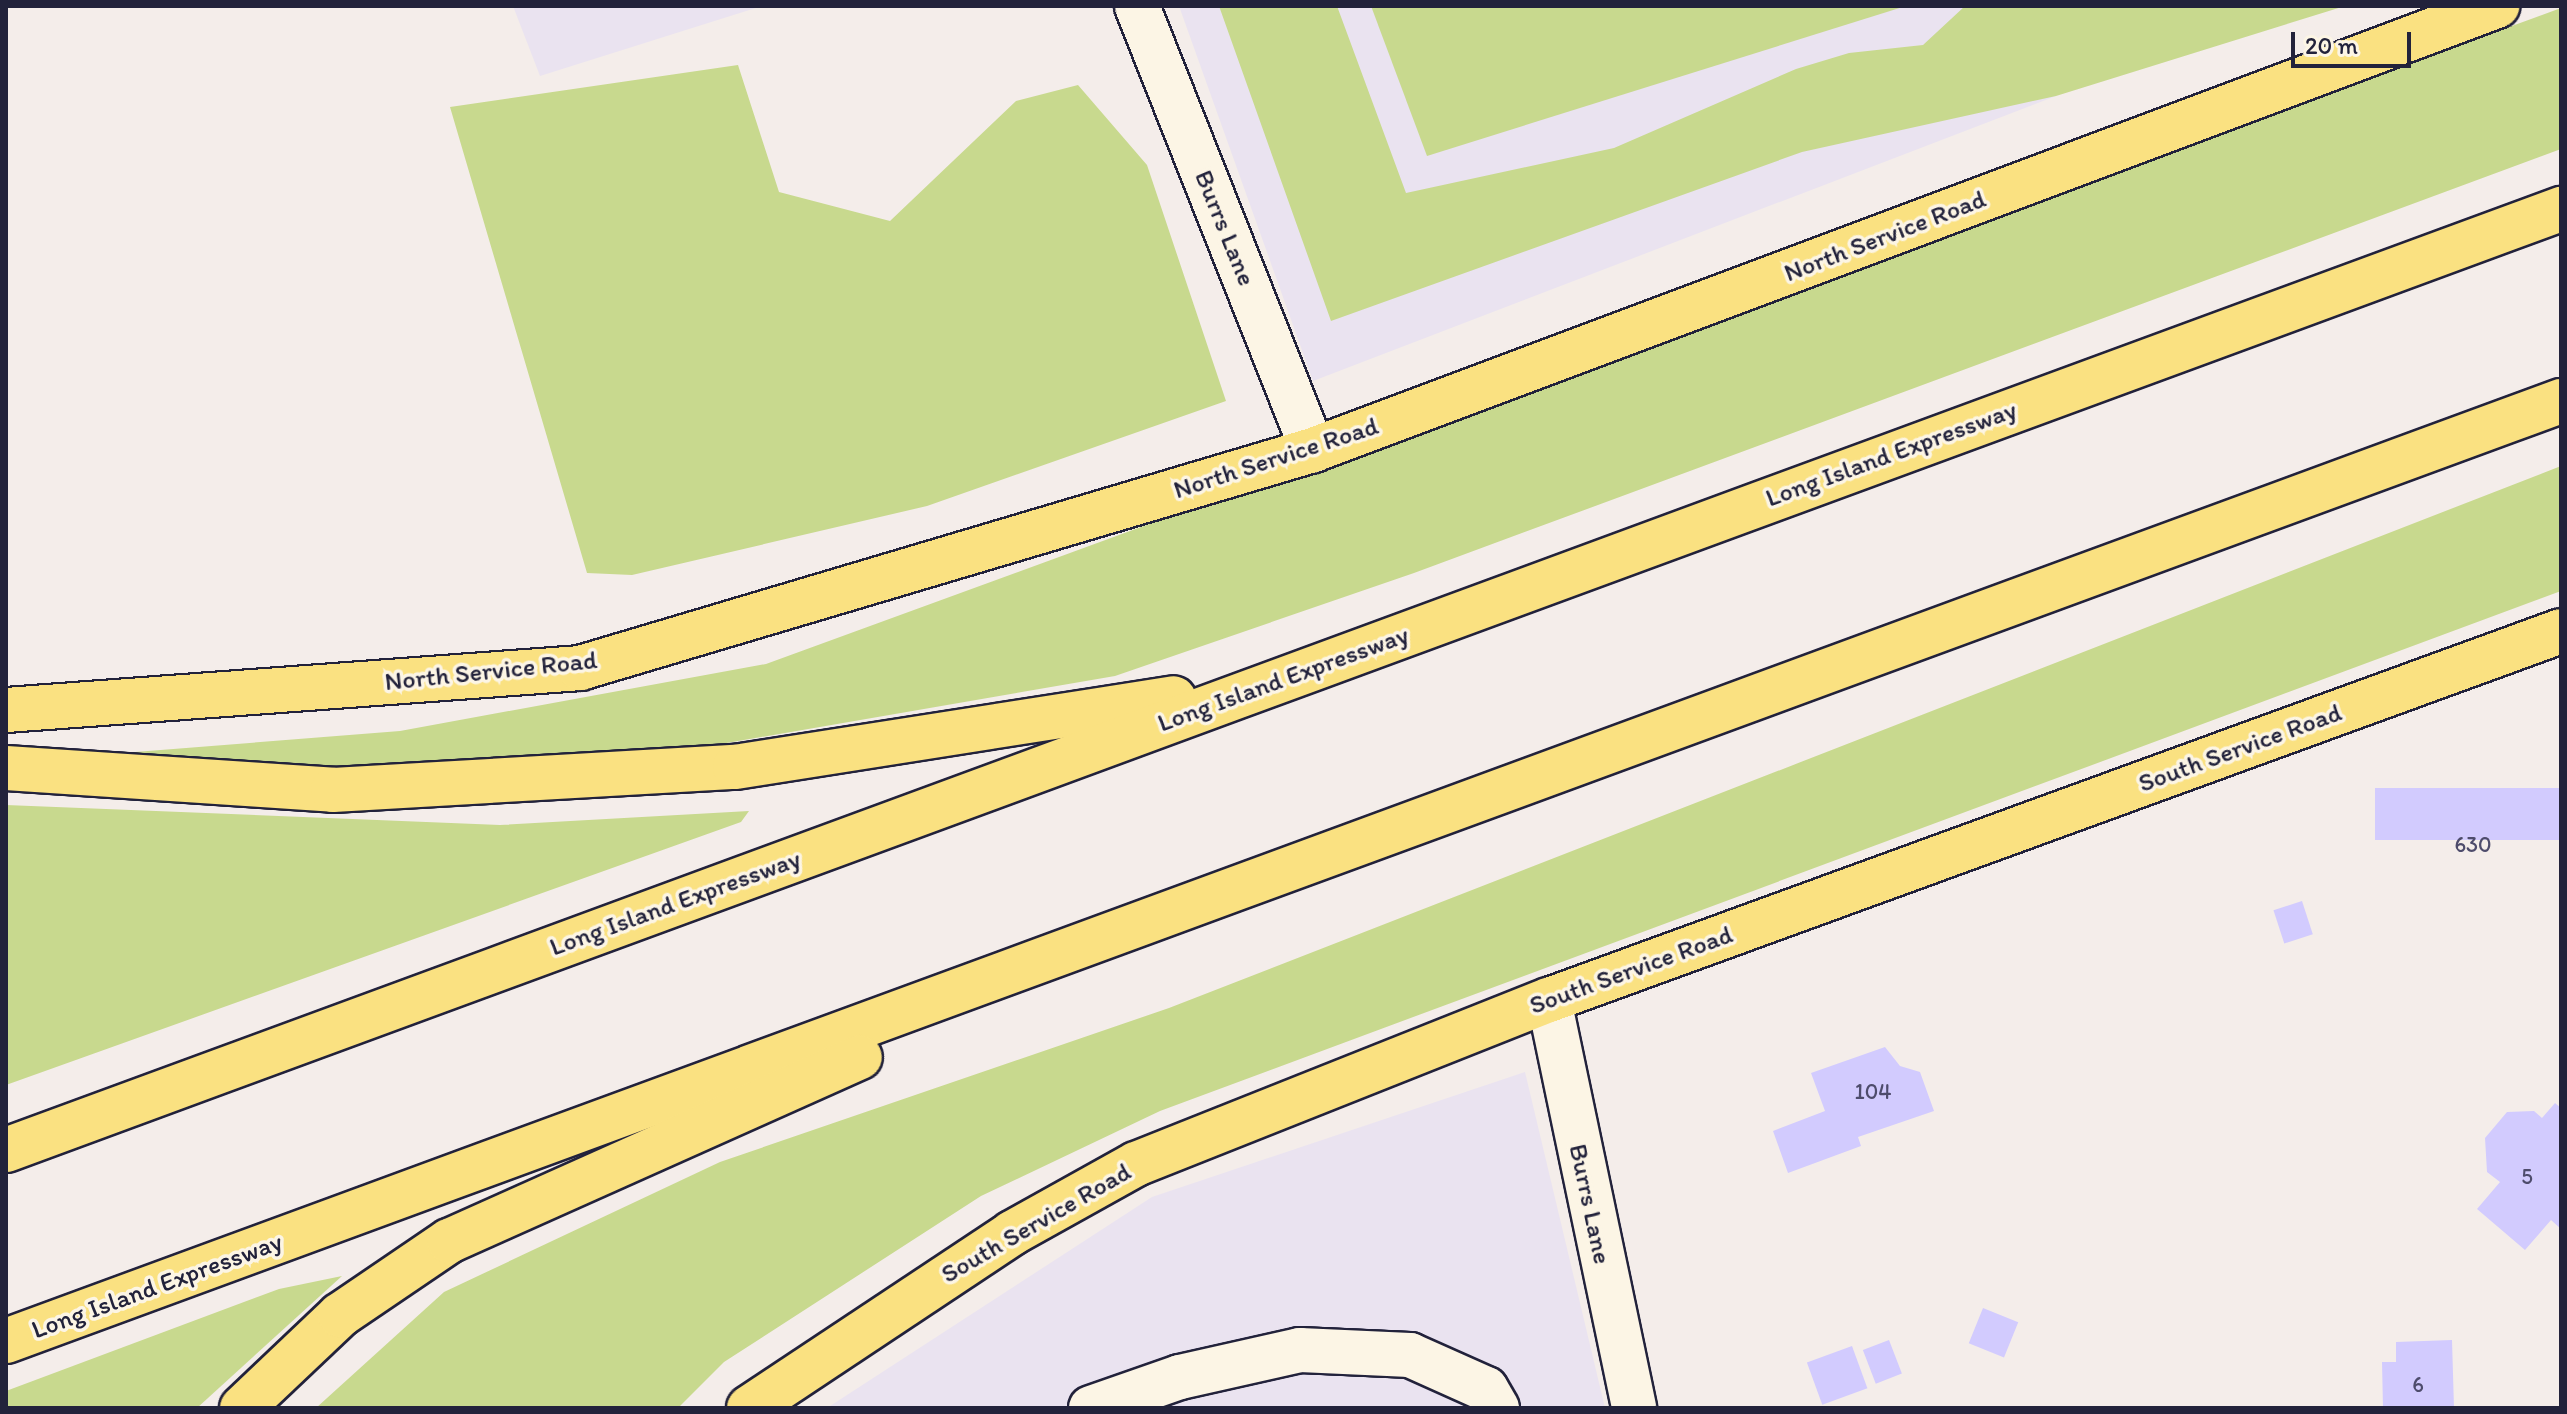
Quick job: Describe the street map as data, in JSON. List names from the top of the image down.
{
  "streets": {
    "main road": ["North Service Road", "Long Island Expressway", "South Service Road"],
    "street": ["Burrs Lane"]
  },
  "crossings": [
    ["Burrs Lane", "North Service Road"],
    ["Burrs Lane", "South Service Road"]
  ],
  "house_numbers": [
    "630",
    "104",
    "5",
    "6"
  ],
  "scale_bar": "20 m"
}
